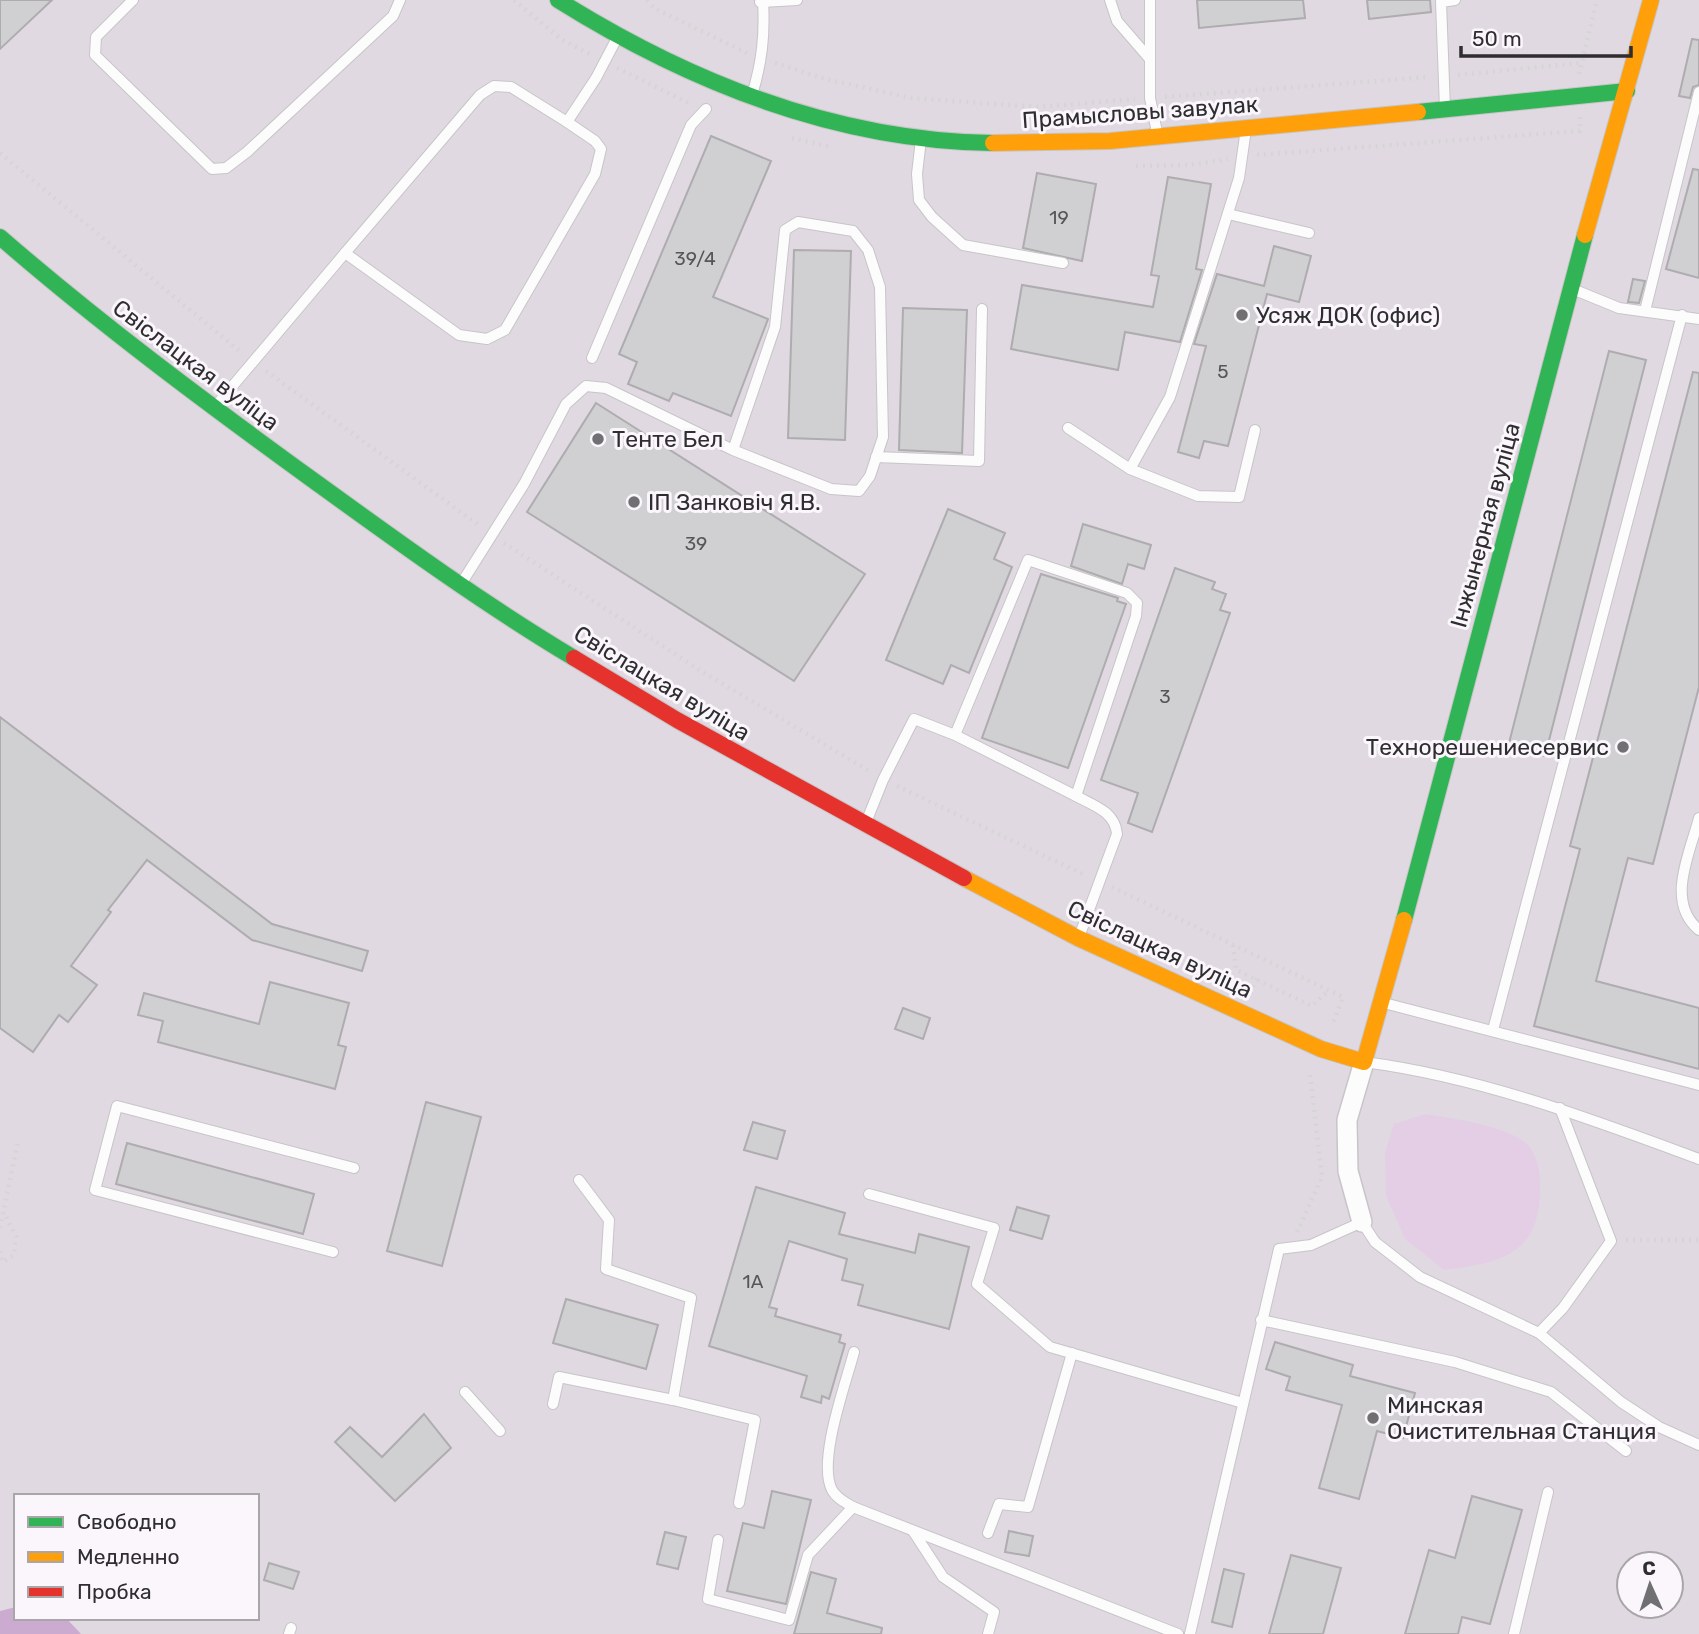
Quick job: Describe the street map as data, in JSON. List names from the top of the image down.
{
  "streets": {
    "street": ["Прамысловы завулак", "Свіслацкая вуліца", "Інжынерная вуліца"]
  },
  "crossings": [
    ["Прамысловы завулак", "Інжынерная вуліца"],
    ["Свіслацкая вуліца", "Інжынерная вуліца"]
  ],
  "places": [
    "Усяж ДОК (офис)",
    "Тенте Бел",
    "ІП Занковіч Я.В.",
    "Технорешениесервис",
    "Минская Очистительная Станция"
  ],
  "house_numbers": [
    "19",
    "39/4",
    "5",
    "39",
    "3",
    "1А"
  ],
  "legend": ["Свободно", "Медленно", "Пробка"],
  "scale_bar": "50 m",
  "north": "top"
}
